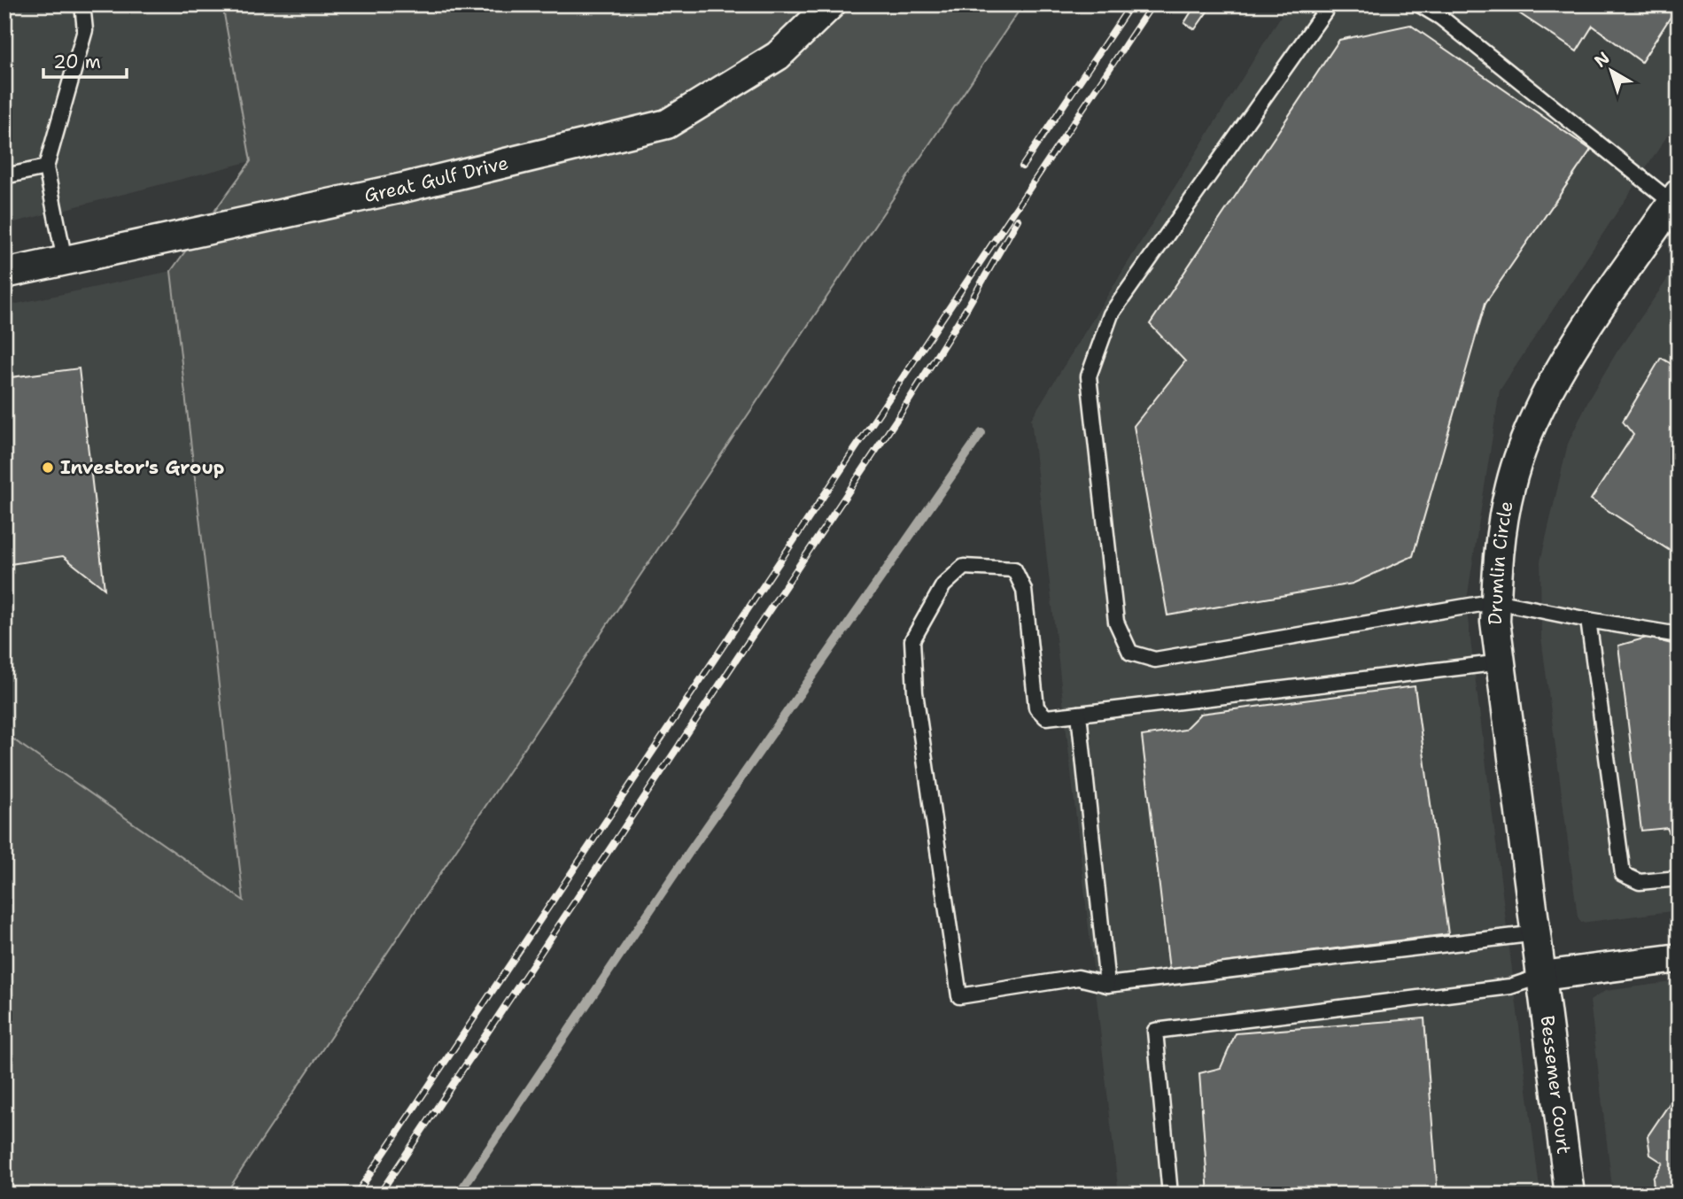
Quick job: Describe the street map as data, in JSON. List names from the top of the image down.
{
  "streets": {
    "street": ["Great Gulf Drive", "Drumlin Circle", "Bessemer Court"]
  },
  "crossings": [
    ["Drumlin Circle", "Bessemer Court"]
  ],
  "places": ["Investor's Group"],
  "scale_bar": "20 m",
  "north": "top left"
}
